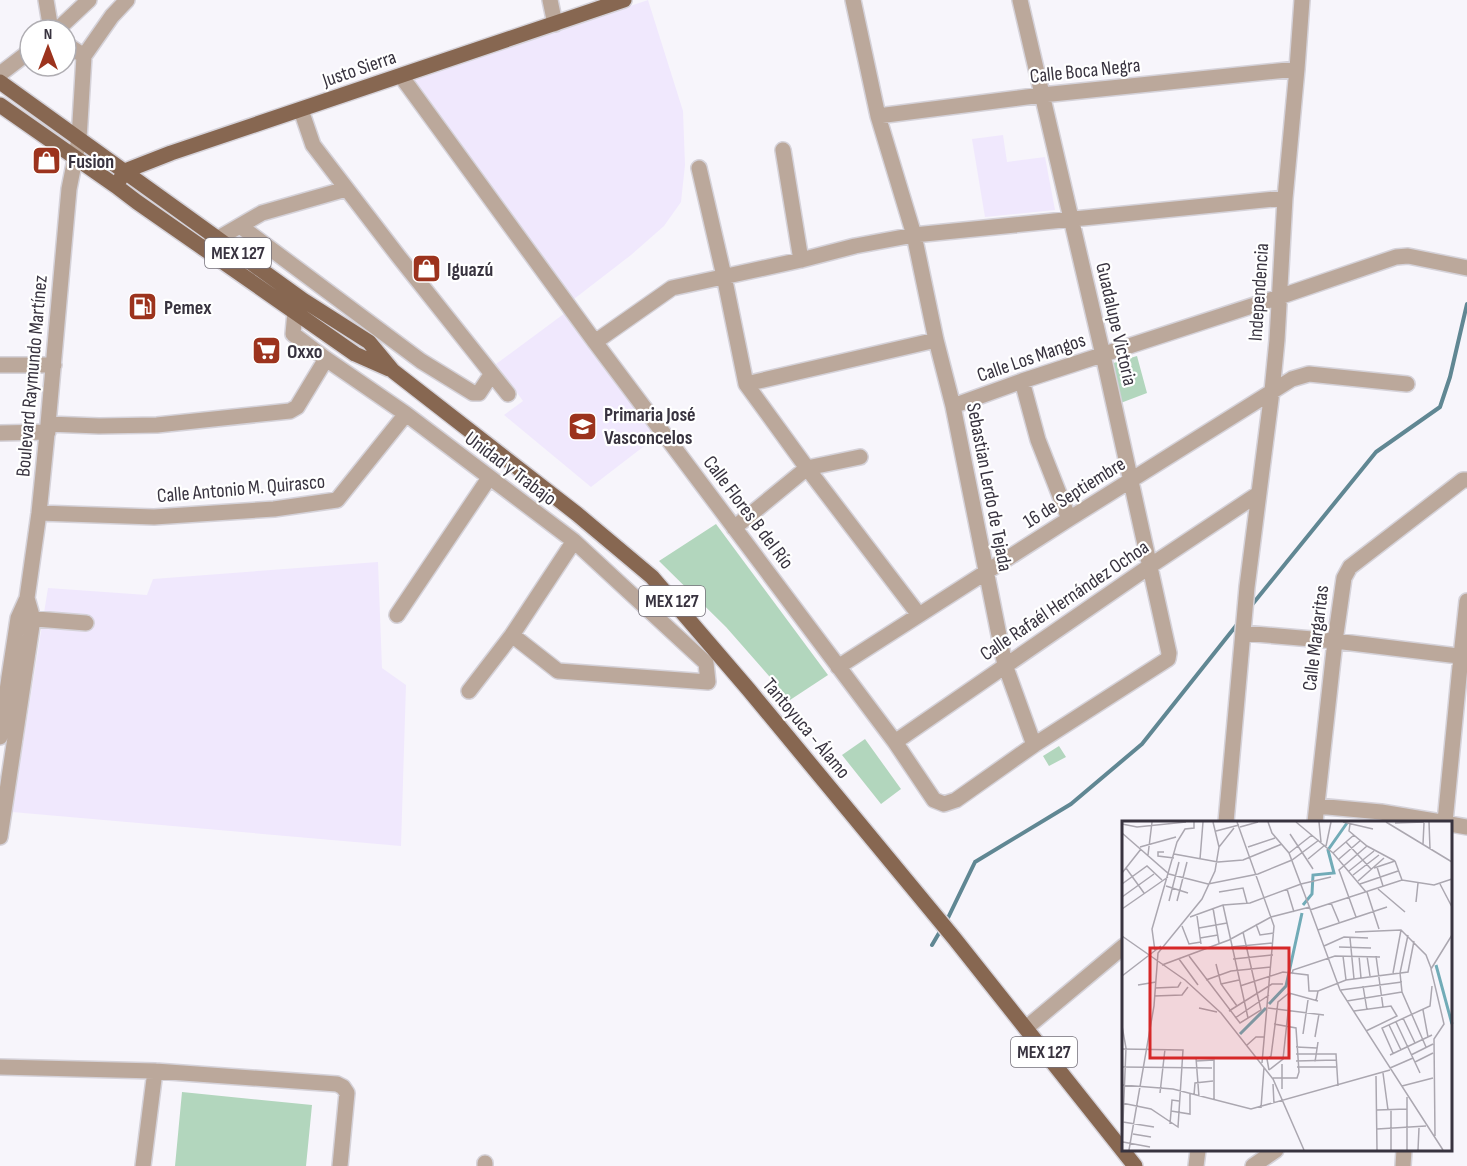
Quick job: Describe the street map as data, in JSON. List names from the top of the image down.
{
  "streets": {
    "main road": ["Justo Sierra", "MEX 127", "Tantoyuca - Álamo"],
    "street": [
      "Calle Boca Negra",
      "Independencia",
      "Guadalupe Victoria",
      "Calle Los Mangos",
      "Boulevard Raymundo Martínez",
      "Unidad y Trabajo",
      "Sebastian Lerdo de Tejada",
      "Calle Antonio M. Quirasco",
      "16 de Septiembre",
      "Calle Flores B del Río",
      "Calle Rafaél Hernández Ochoa",
      "Calle Margaritas"
    ]
  },
  "crossings": [
    ["Justo Sierra", "MEX 127"],
    ["Justo Sierra", "Calle Flores B del Río"],
    ["Calle Boca Negra", "Independencia"],
    ["Calle Boca Negra", "Guadalupe Victoria"],
    ["Calle Boca Negra", "Sebastian Lerdo de Tejada"],
    ["MEX 127", "Boulevard Raymundo Martínez"],
    ["MEX 127", "Unidad y Trabajo"],
    ["MEX 127", "Tantoyuca - Álamo"],
    ["Independencia", "Calle Los Mangos"],
    ["Independencia", "16 de Septiembre"],
    ["Independencia", "Calle Rafaél Hernández Ochoa"],
    ["Guadalupe Victoria", "Calle Los Mangos"],
    ["Guadalupe Victoria", "Sebastian Lerdo de Tejada"],
    ["Guadalupe Victoria", "16 de Septiembre"],
    ["Guadalupe Victoria", "Calle Flores B del Río"],
    ["Guadalupe Victoria", "Calle Rafaél Hernández Ochoa"],
    ["Calle Los Mangos", "Sebastian Lerdo de Tejada"],
    ["Boulevard Raymundo Martínez", "Calle Antonio M. Quirasco"],
    ["Unidad y Trabajo", "Calle Antonio M. Quirasco"],
    ["Unidad y Trabajo", "Tantoyuca - Álamo"],
    ["Sebastian Lerdo de Tejada", "16 de Septiembre"],
    ["Sebastian Lerdo de Tejada", "Calle Flores B del Río"],
    ["Sebastian Lerdo de Tejada", "Calle Rafaél Hernández Ochoa"],
    ["16 de Septiembre", "Calle Flores B del Río"],
    ["Calle Flores B del Río", "Calle Rafaél Hernández Ochoa"]
  ],
  "places": {
    "shop": ["Fusion", "Iguazú"],
    "fuel station": ["Pemex"],
    "supermarket": ["Oxxo"],
    "school or university": ["Primaria José Vasconcelos"]
  },
  "north": "top"
}
